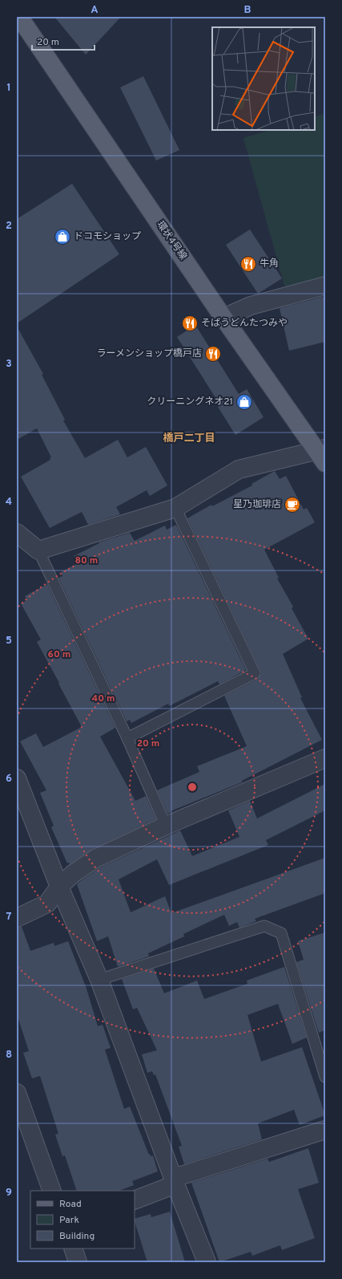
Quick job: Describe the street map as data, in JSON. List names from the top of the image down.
{
  "streets": {
    "main road": ["環状4号線"]
  },
  "districts": ["橋戸二丁目"],
  "places": {
    "shop": ["ドコモショップ", "クリーニングネオ21"],
    "restaurant": ["牛角", "そばうどんたつみや", "ラーメンショップ橋戸店"],
    "cafe": ["星乃珈琲店"]
  },
  "legend": ["Road", "Park", "Building"],
  "scale_bar": "20 m",
  "grid": {
    "columns": ["A", "B"],
    "rows": [
      "1",
      "2",
      "3",
      "4",
      "5",
      "6",
      "7",
      "8",
      "9"
    ]
  },
  "rings": [
    "80 m",
    "60 m",
    "40 m",
    "20 m"
  ]
}
